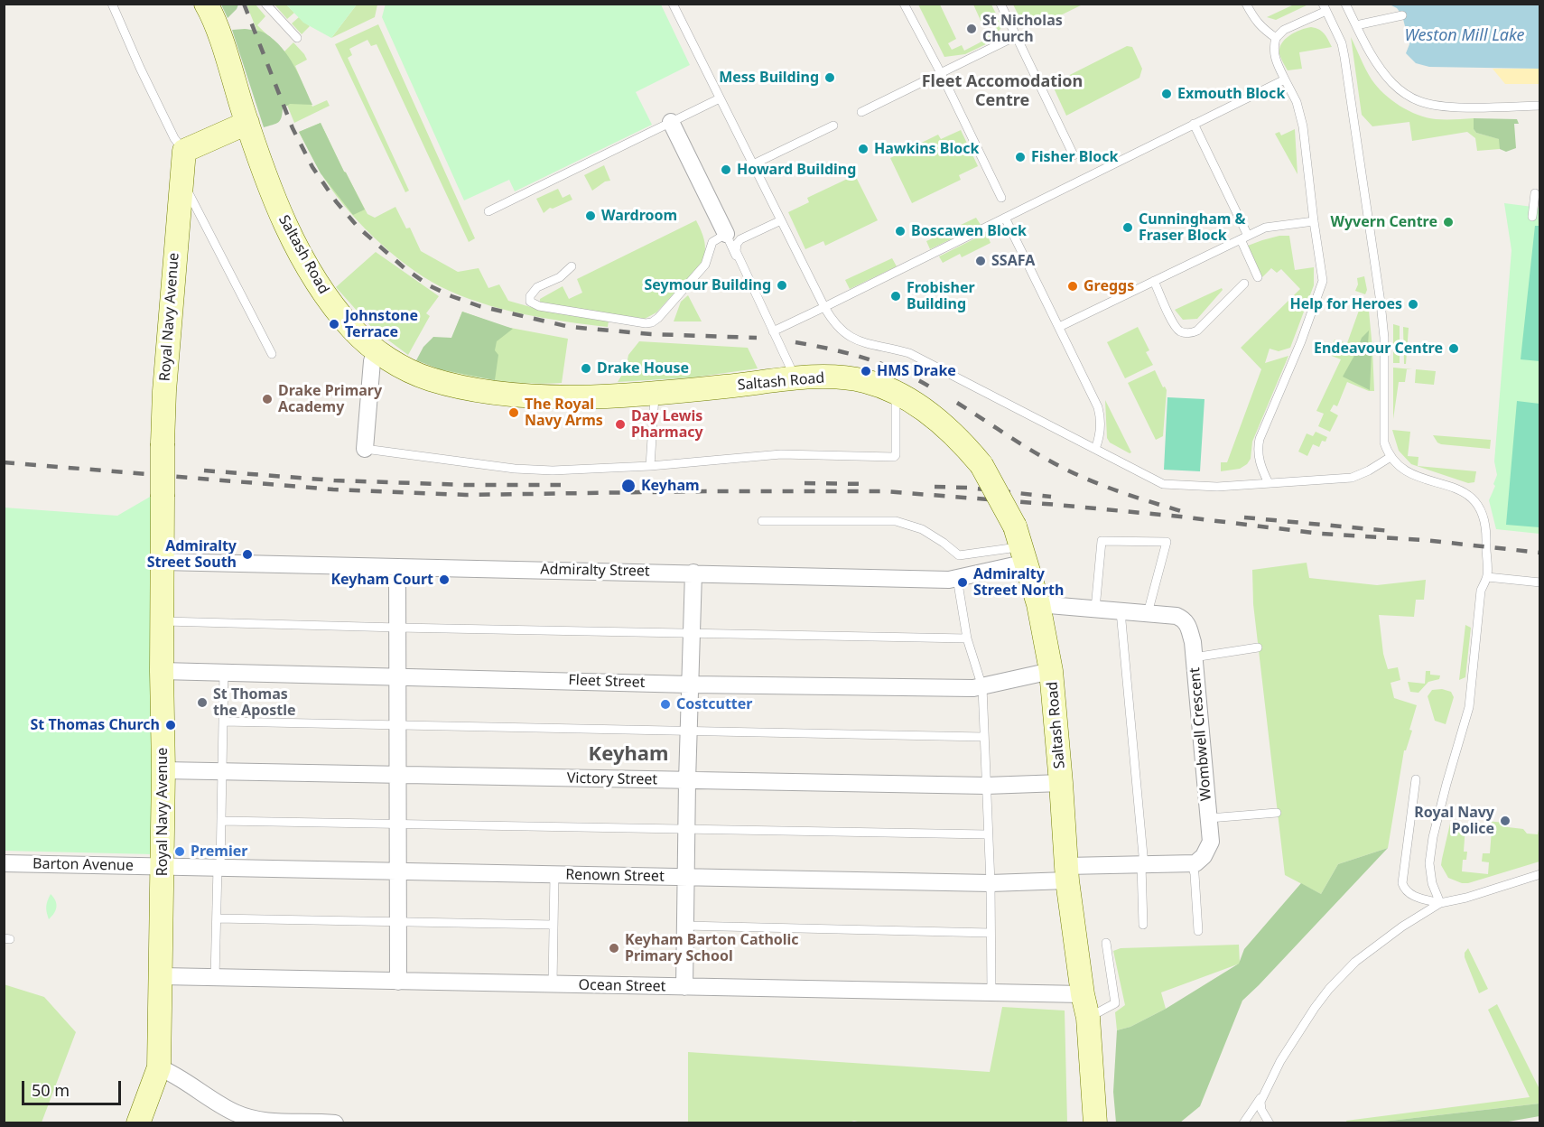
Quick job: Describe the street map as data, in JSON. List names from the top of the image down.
{
  "streets": {
    "main road": ["Saltash Road", "Royal Navy Avenue"],
    "street": [
      "Admiralty Street",
      "Fleet Street",
      "Wombwell Crescent",
      "Victory Street",
      "Barton Avenue",
      "Renown Street",
      "Ocean Street"
    ]
  },
  "crossings": [
    ["Saltash Road", "Admiralty Street"],
    ["Saltash Road", "Fleet Street"],
    ["Saltash Road", "Wombwell Crescent"],
    ["Saltash Road", "Victory Street"],
    ["Saltash Road", "Renown Street"],
    ["Saltash Road", "Ocean Street"],
    ["Royal Navy Avenue", "Admiralty Street"],
    ["Royal Navy Avenue", "Fleet Street"],
    ["Royal Navy Avenue", "Victory Street"],
    ["Royal Navy Avenue", "Barton Avenue"],
    ["Royal Navy Avenue", "Renown Street"],
    ["Royal Navy Avenue", "Ocean Street"],
    ["Barton Avenue", "Renown Street"]
  ],
  "districts": ["Fleet Accomodation Centre", "Keyham"],
  "water": ["Weston Mill Lake"],
  "places": [
    "St Nicholas Church",
    "Mess Building",
    "Exmouth Block",
    "Hawkins Block",
    "Fisher Block",
    "Howard Building",
    "Wardroom",
    "Wyvern Centre",
    "Cunningham & Fraser Block",
    "Boscawen Block",
    "SSAFA",
    "Seymour Building",
    "Greggs",
    "Frobisher Building",
    "Help for Heroes",
    "Johnstone Terrace",
    "Endeavour Centre",
    "Drake House",
    "HMS Drake",
    "Drake Primary Academy",
    "The Royal Navy Arms",
    "Day Lewis Pharmacy",
    "Keyham",
    "Admiralty Street South",
    "Keyham Court",
    "Admiralty Street North",
    "St Thomas the Apostle",
    "Costcutter",
    "St Thomas Church",
    "Royal Navy Police",
    "Premier",
    "Keyham Barton Catholic Primary School"
  ],
  "scale_bar": "50 m"
}
